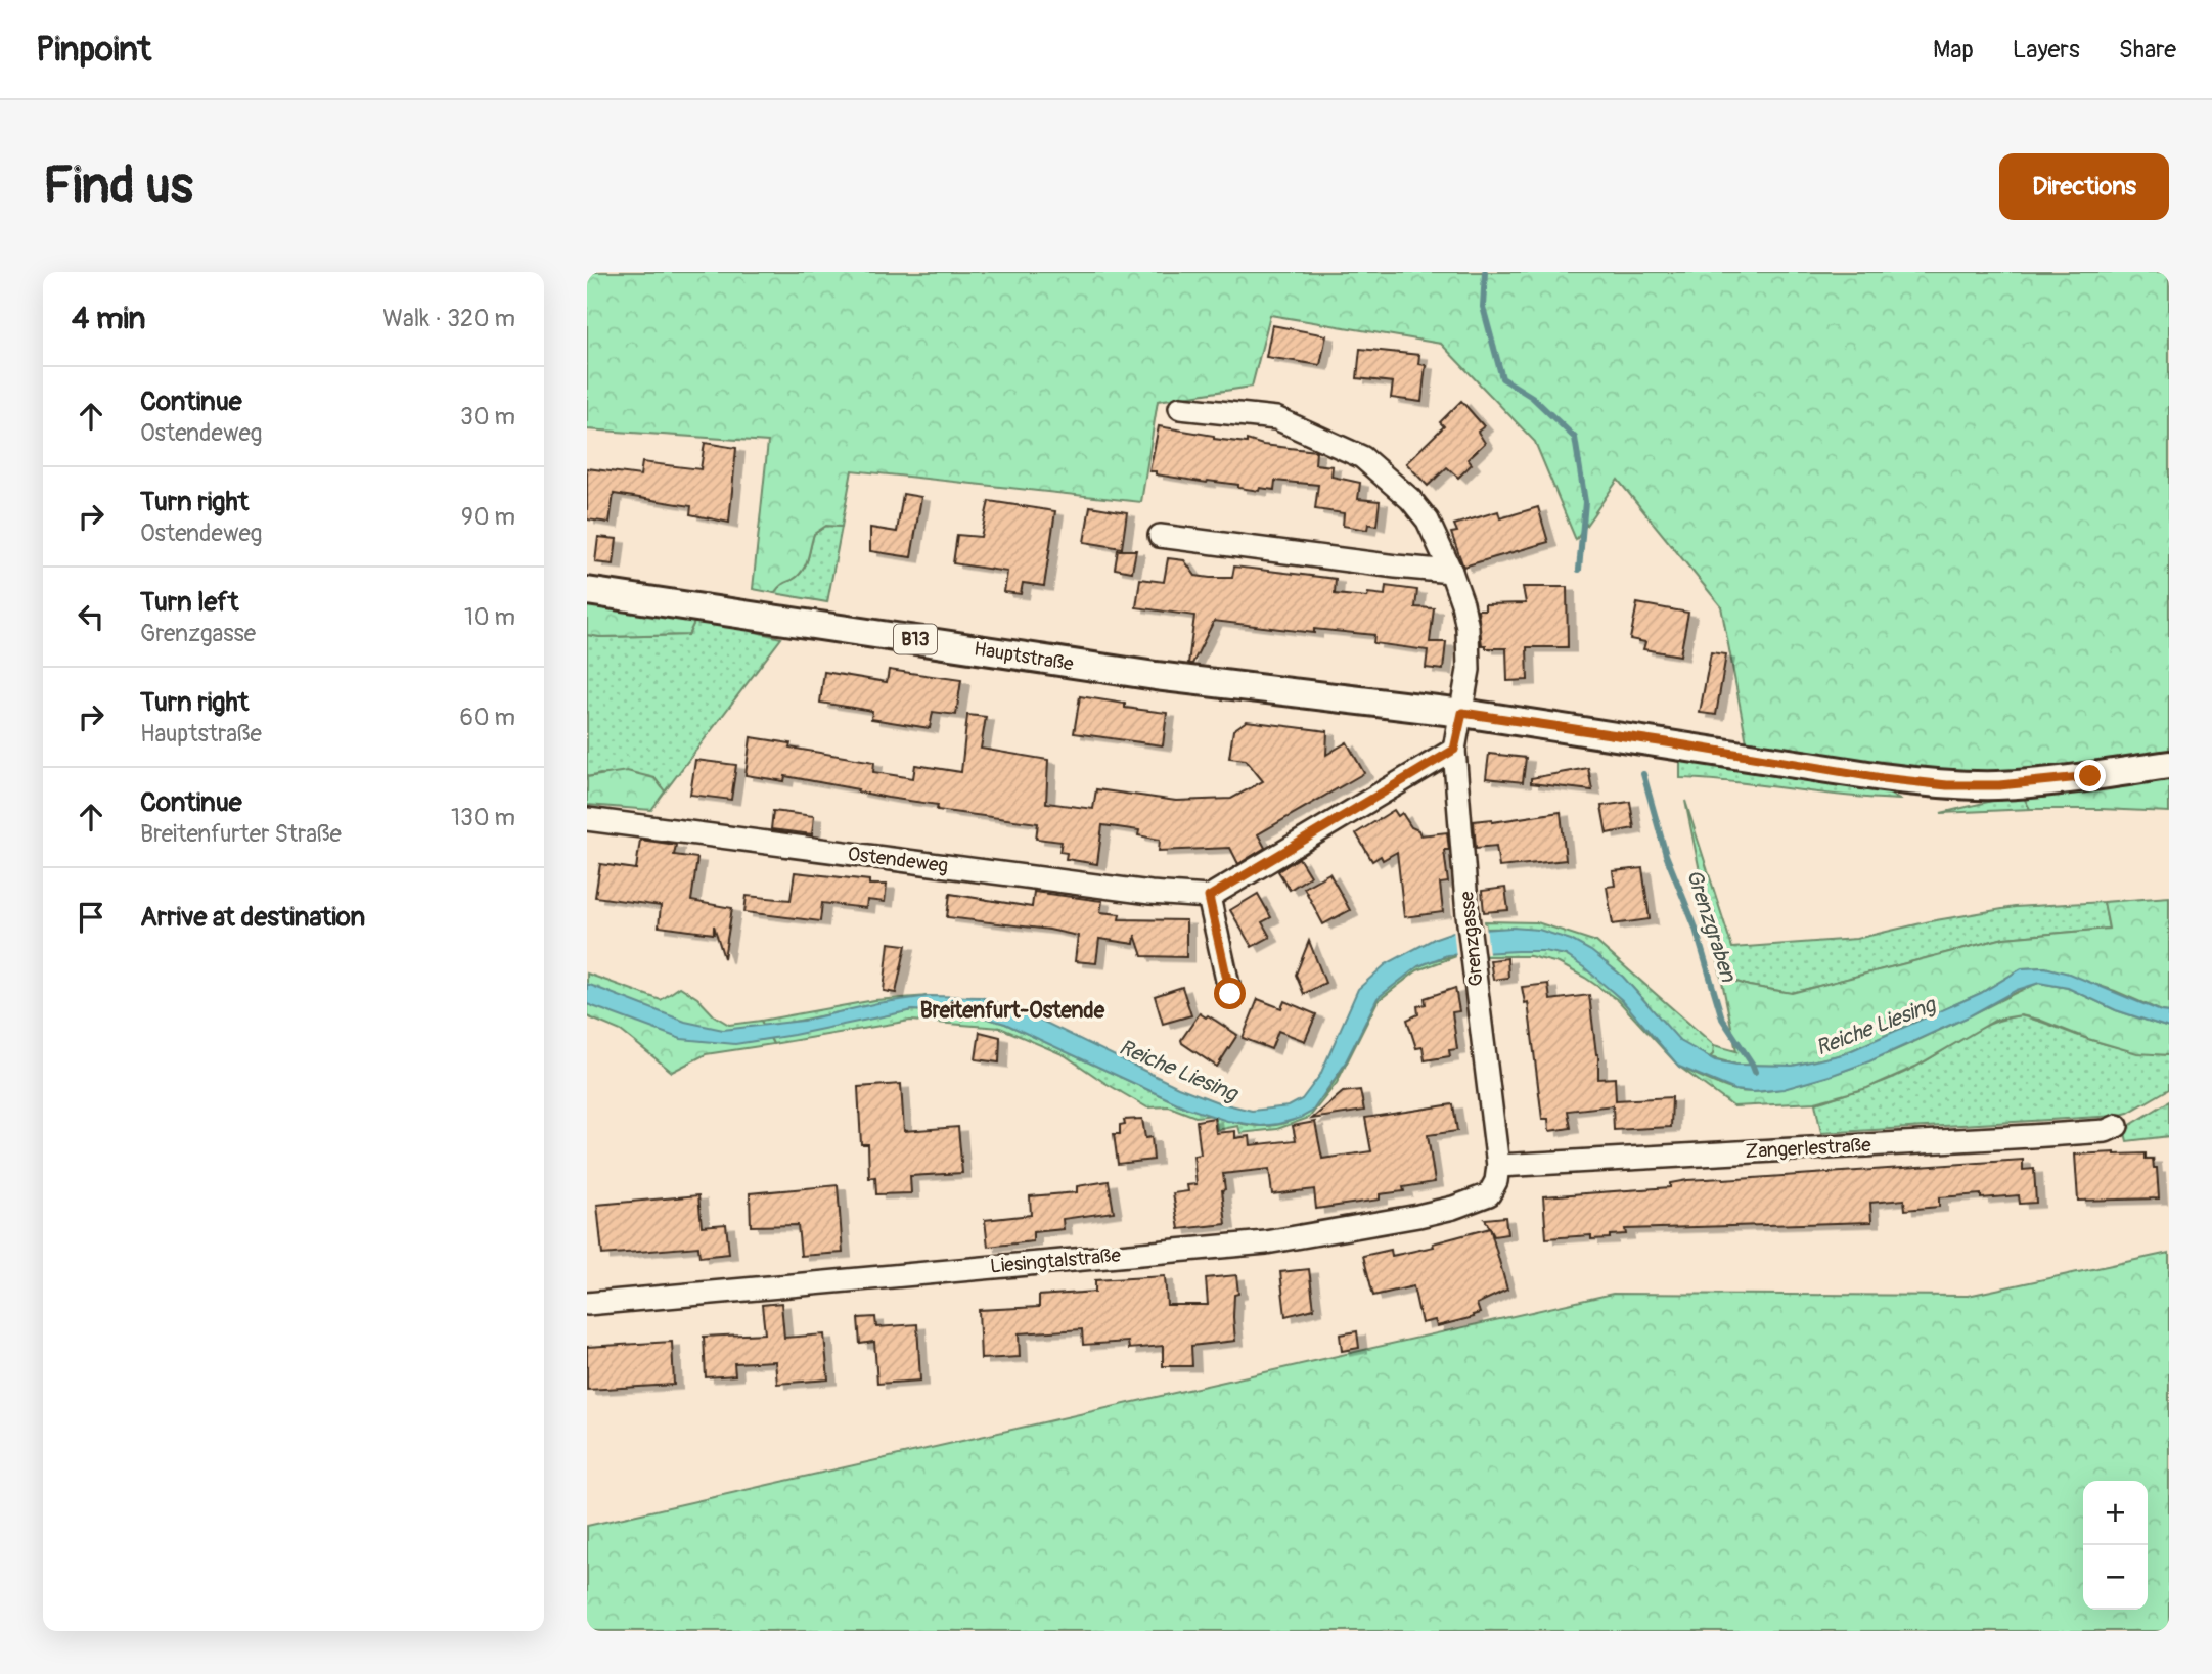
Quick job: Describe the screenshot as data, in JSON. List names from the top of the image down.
{
  "streets": {
    "main road": ["B13", "Hauptstraße"],
    "street": [
      "Ostendeweg",
      "Grenzgasse",
      "Zangerlestraße",
      "Liesingtalstraße"
    ]
  },
  "crossings": [
    ["Hauptstraße", "Grenzgasse"],
    ["Grenzgasse", "Zangerlestraße"],
    ["Grenzgasse", "Liesingtalstraße"],
    ["Zangerlestraße", "Liesingtalstraße"]
  ],
  "districts": ["Breitenfurt-Ostende"],
  "water": ["Grenzgraben", "Reiche Liesing"],
  "page": {
    "header": "Pinpoint",
    "nav": ["Map", "Layers", "Share"],
    "buttons": "Directions",
    "title": "Find us",
    "heading": ["4 min", "Walk · 320 m"],
    "list": [
      ["Continue", "Ostendeweg", "30 m"],
      ["Turn right", "Ostendeweg", "90 m"],
      ["Turn left", "Grenzgasse", "10 m"],
      ["Turn right", "Hauptstraße", "60 m"],
      ["Continue", "Breitenfurter Straße", "130 m"],
      "Arrive at destination"
    ],
    "map_buttons": ["+", "−"]
  }
}
